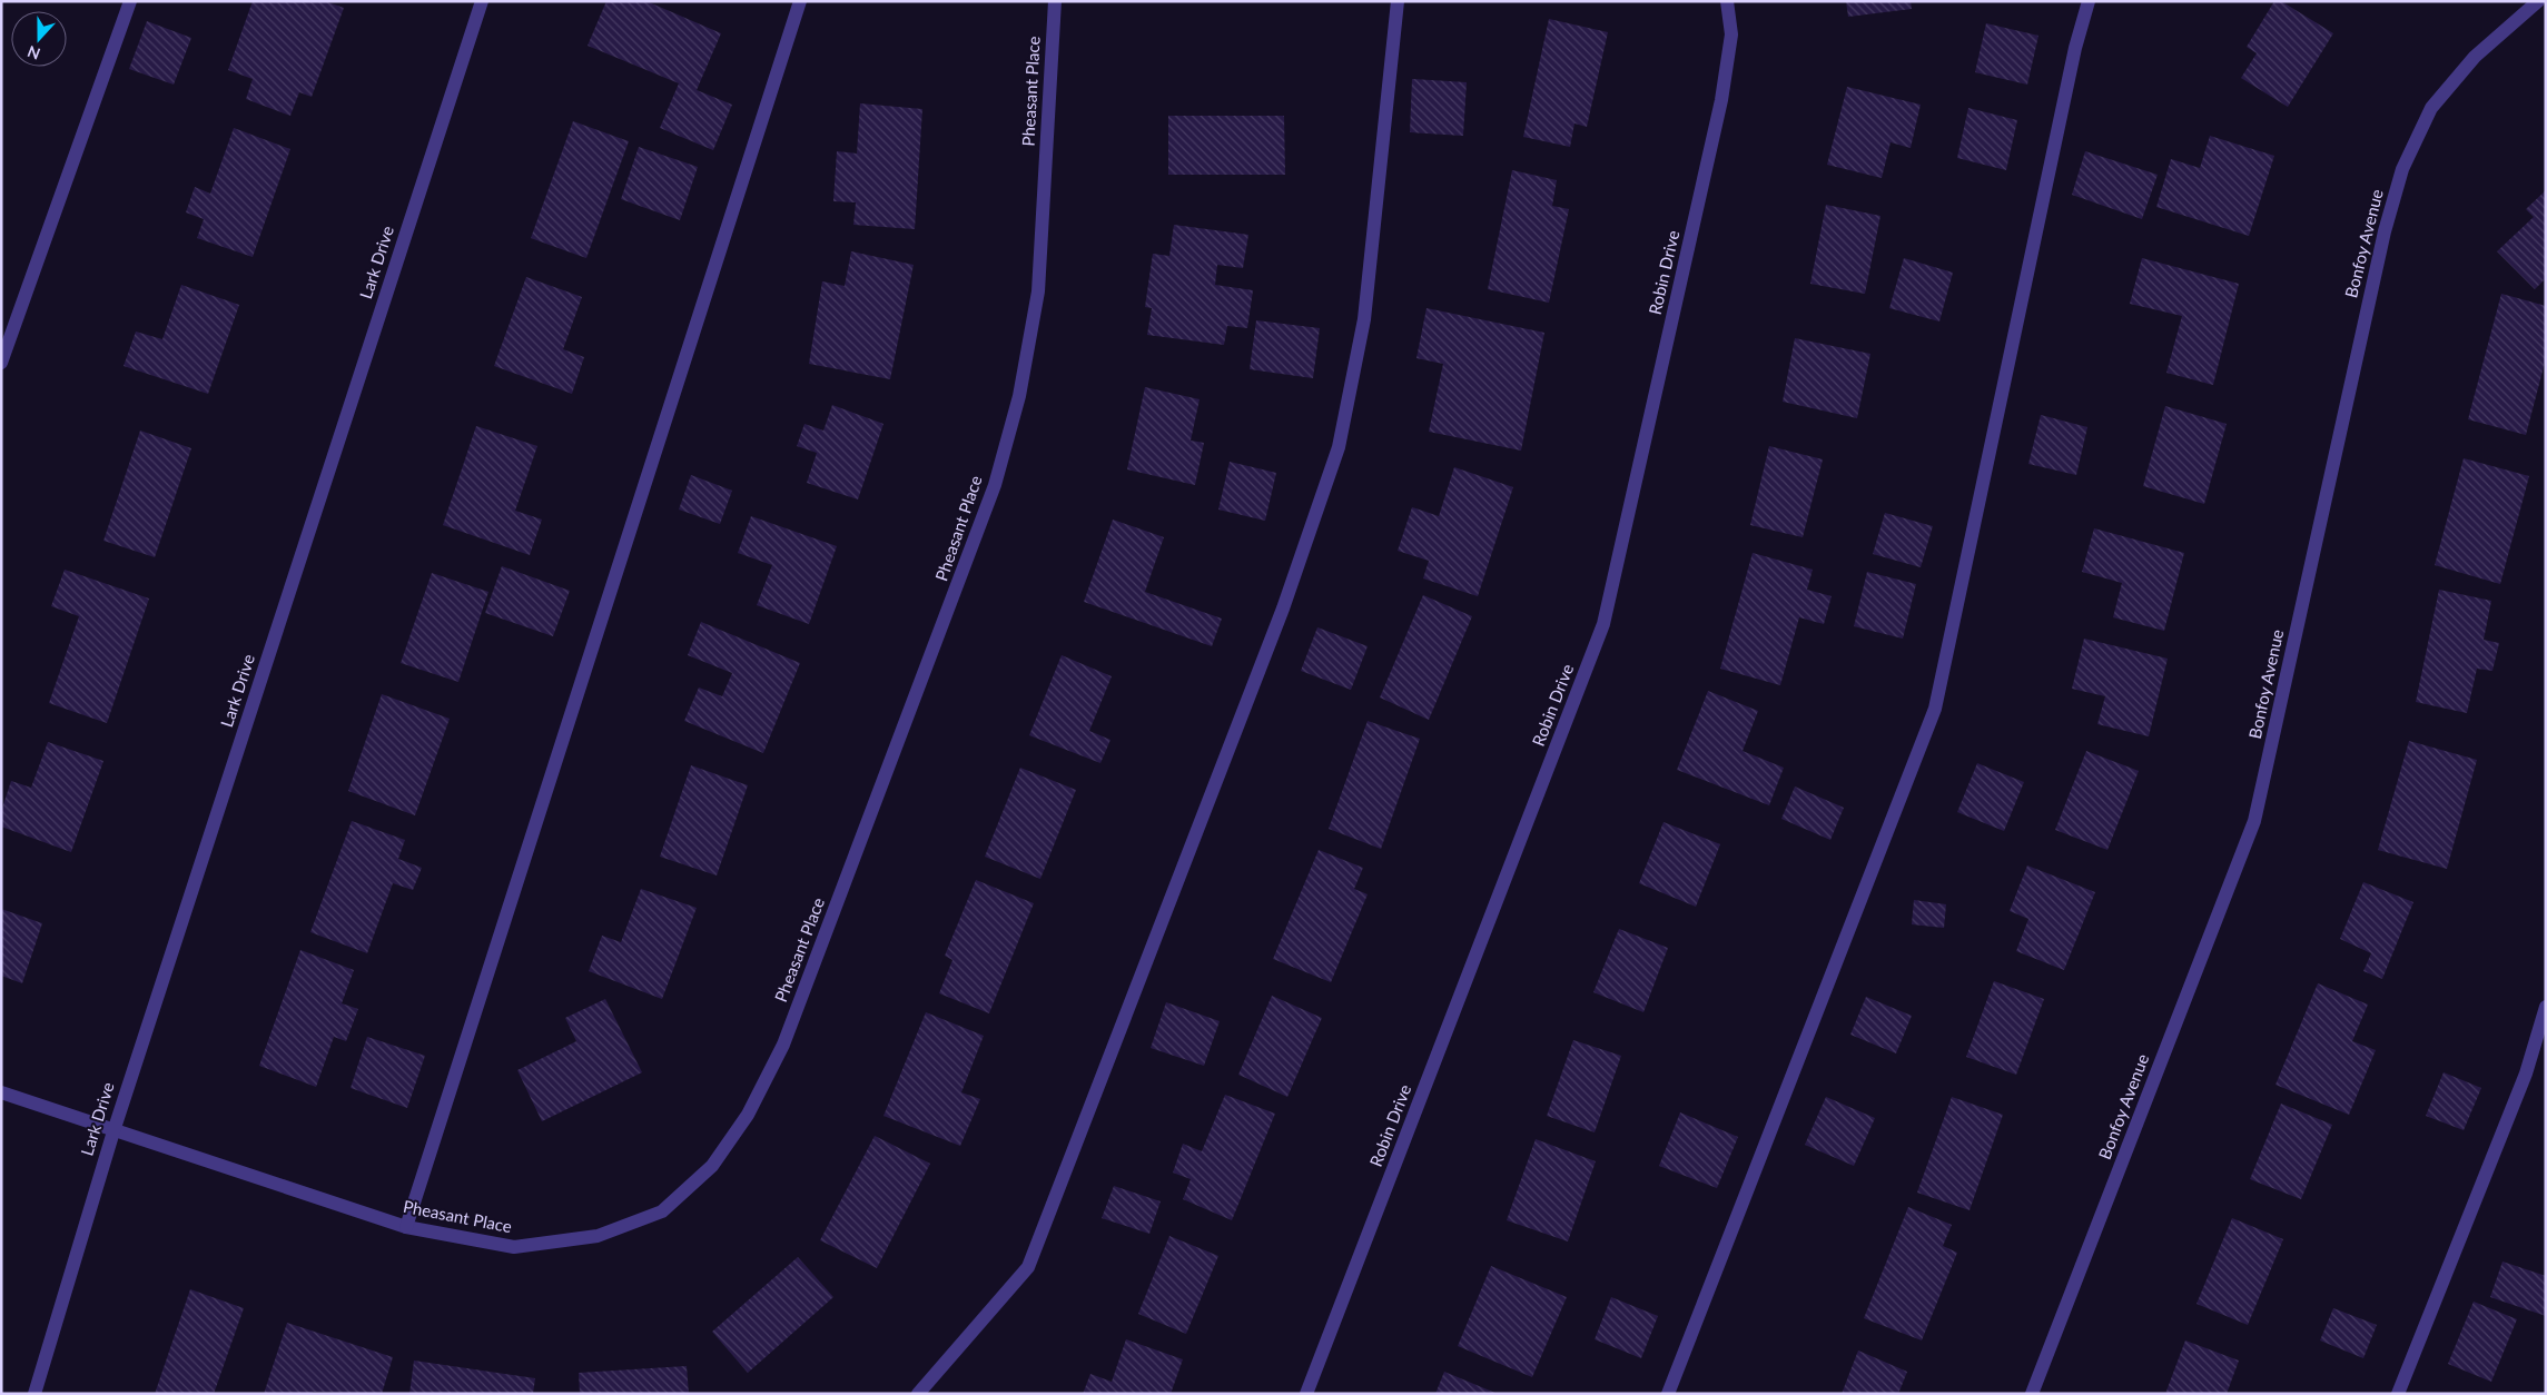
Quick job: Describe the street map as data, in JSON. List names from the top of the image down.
{
  "streets": {
    "street": [
      "Pheasant Place",
      "Bonfoy Avenue",
      "Lark Drive",
      "Robin Drive"
    ]
  },
  "crossings": [
    ["Pheasant Place", "Lark Drive"]
  ],
  "north": "bottom"
}
